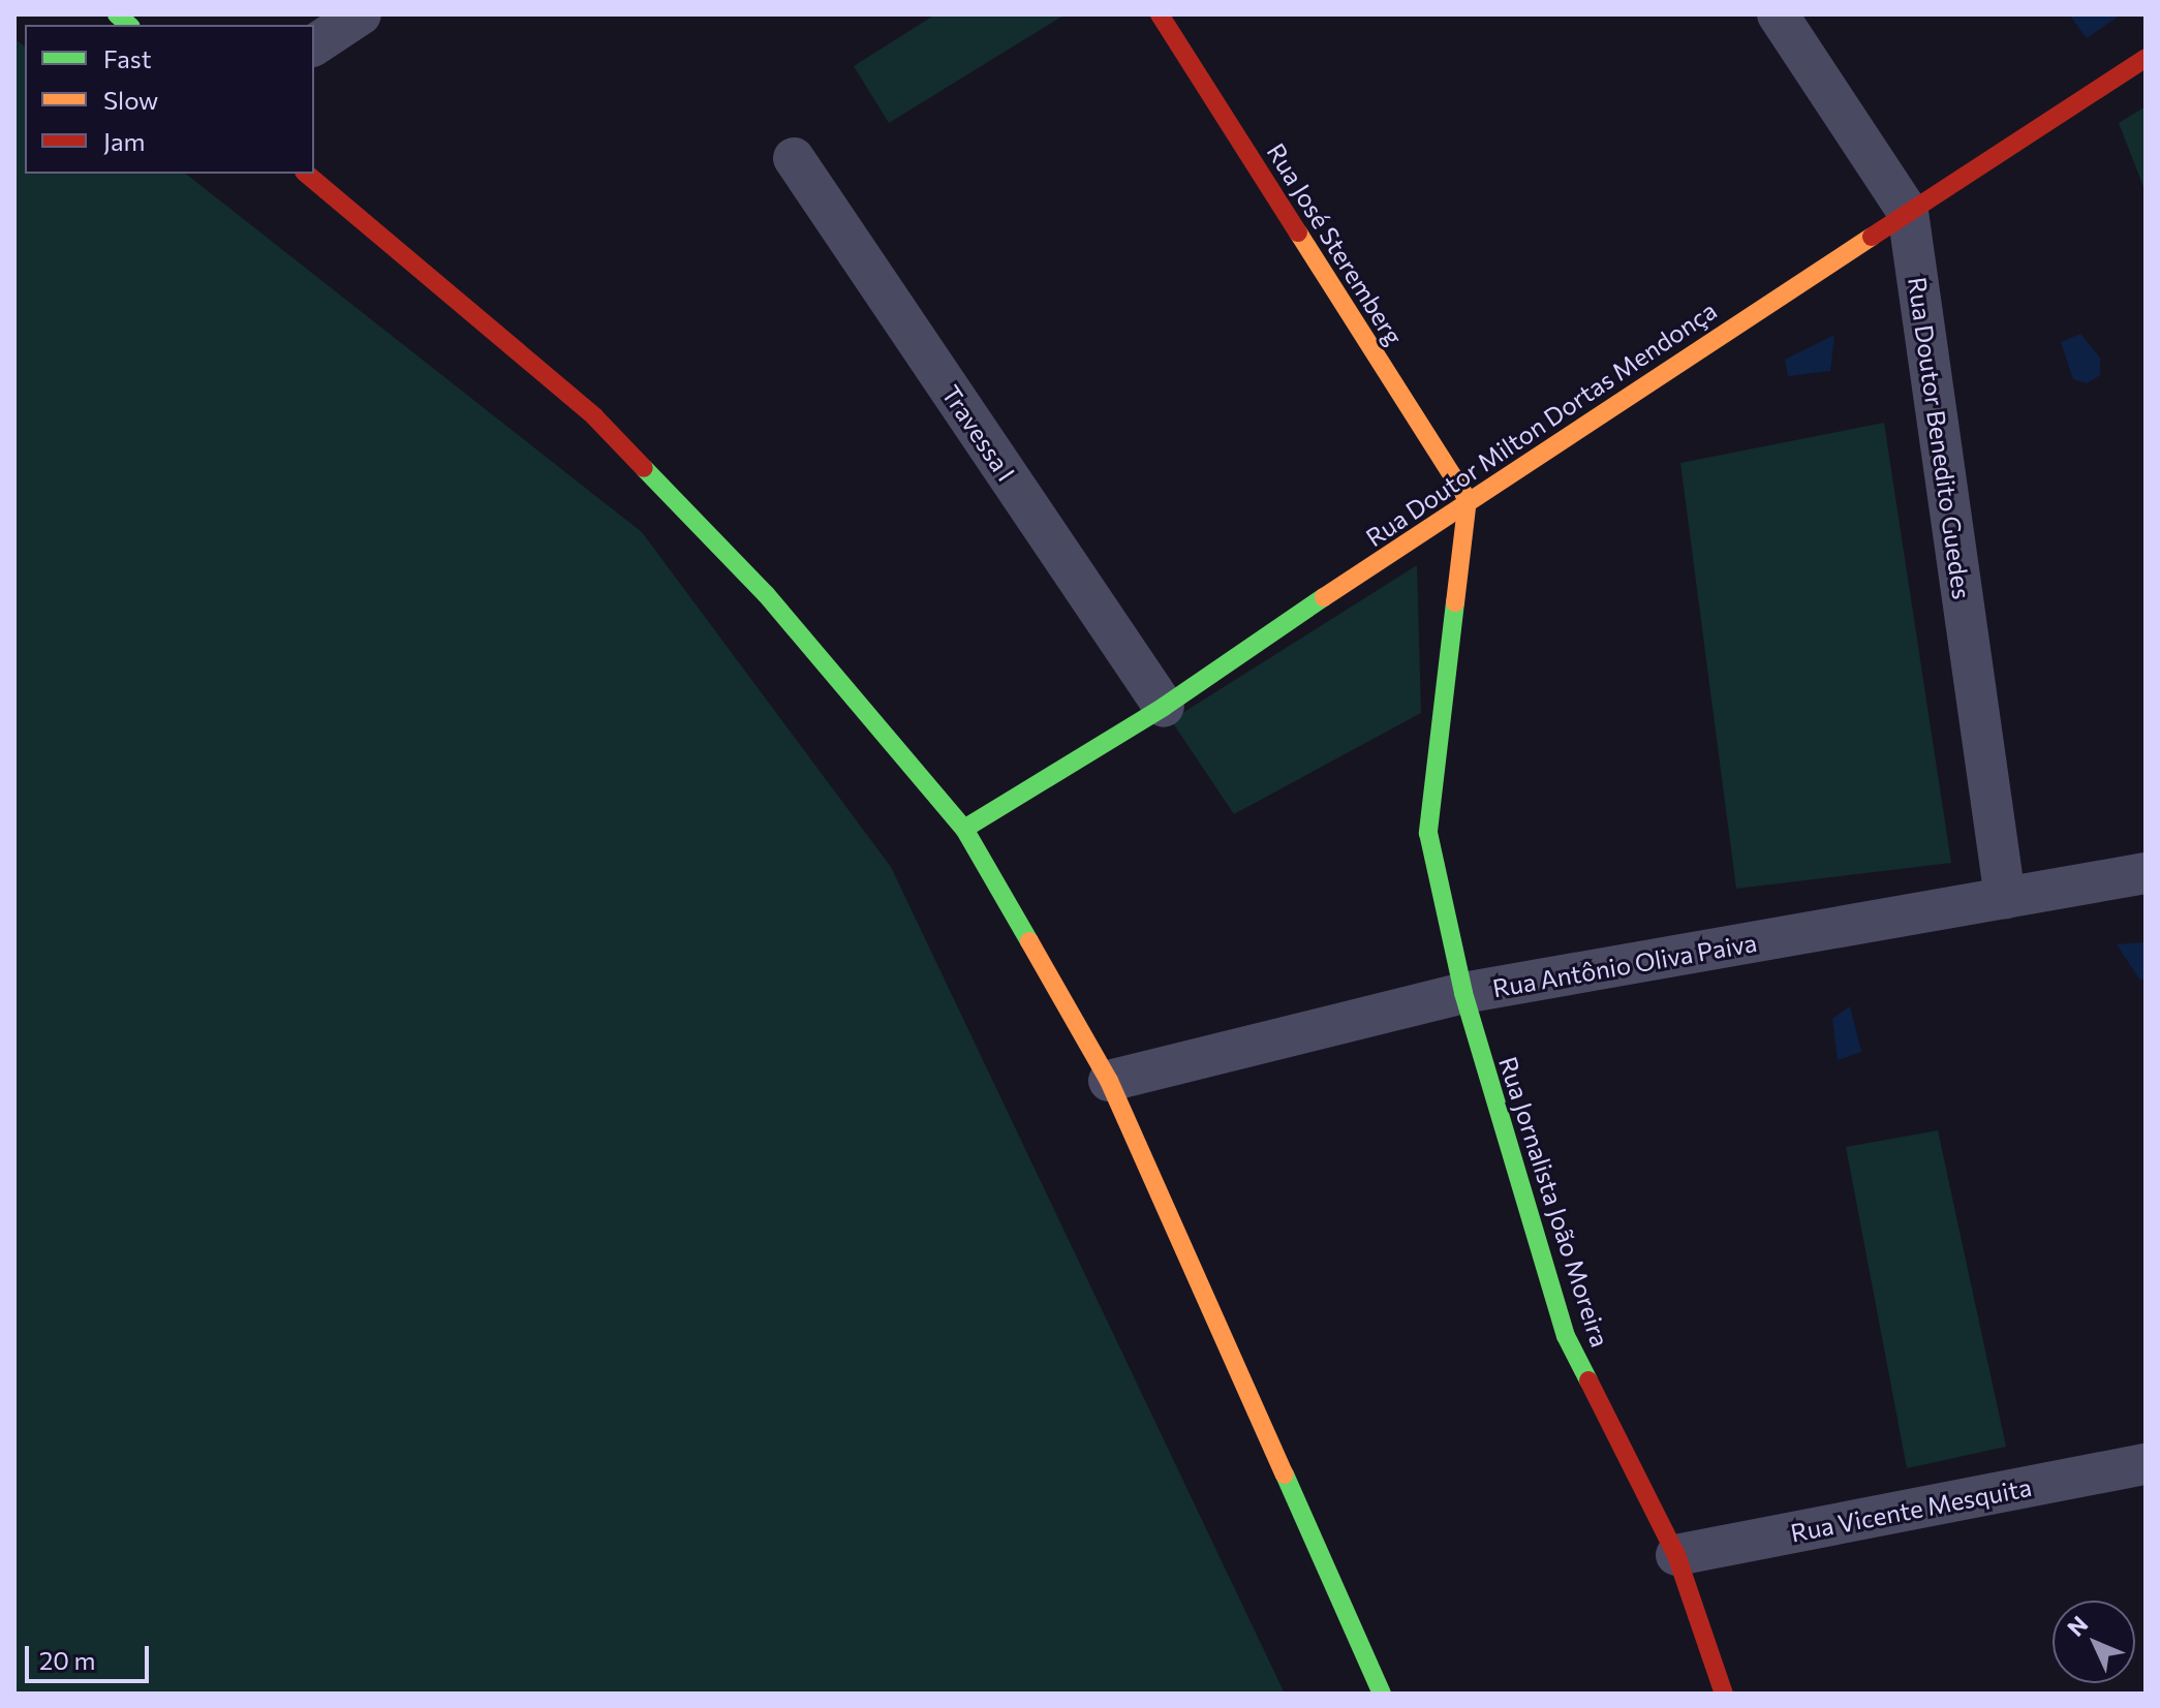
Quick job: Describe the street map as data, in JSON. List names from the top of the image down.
{
  "streets": {
    "street": [
      "Rua José Steremberg",
      "Rua Doutor Milton Dortas Mendonça",
      "Travessa I",
      "Rua Doutor Benedito Guedes",
      "Rua Antônio Oliva Paiva",
      "Rua Jornalista João Moreira",
      "Rua Vicente Mesquita"
    ]
  },
  "crossings": [
    ["Rua José Steremberg", "Rua Doutor Milton Dortas Mendonça"],
    ["Rua José Steremberg", "Rua Jornalista João Moreira"],
    ["Rua Doutor Milton Dortas Mendonça", "Travessa I"],
    ["Rua Doutor Milton Dortas Mendonça", "Rua Doutor Benedito Guedes"],
    ["Rua Doutor Milton Dortas Mendonça", "Rua Jornalista João Moreira"],
    ["Rua Doutor Benedito Guedes", "Rua Antônio Oliva Paiva"],
    ["Rua Antônio Oliva Paiva", "Rua Jornalista João Moreira"],
    ["Rua Jornalista João Moreira", "Rua Vicente Mesquita"]
  ],
  "legend": ["Fast", "Slow", "Jam"],
  "scale_bar": "20 m",
  "north": "top left"
}
